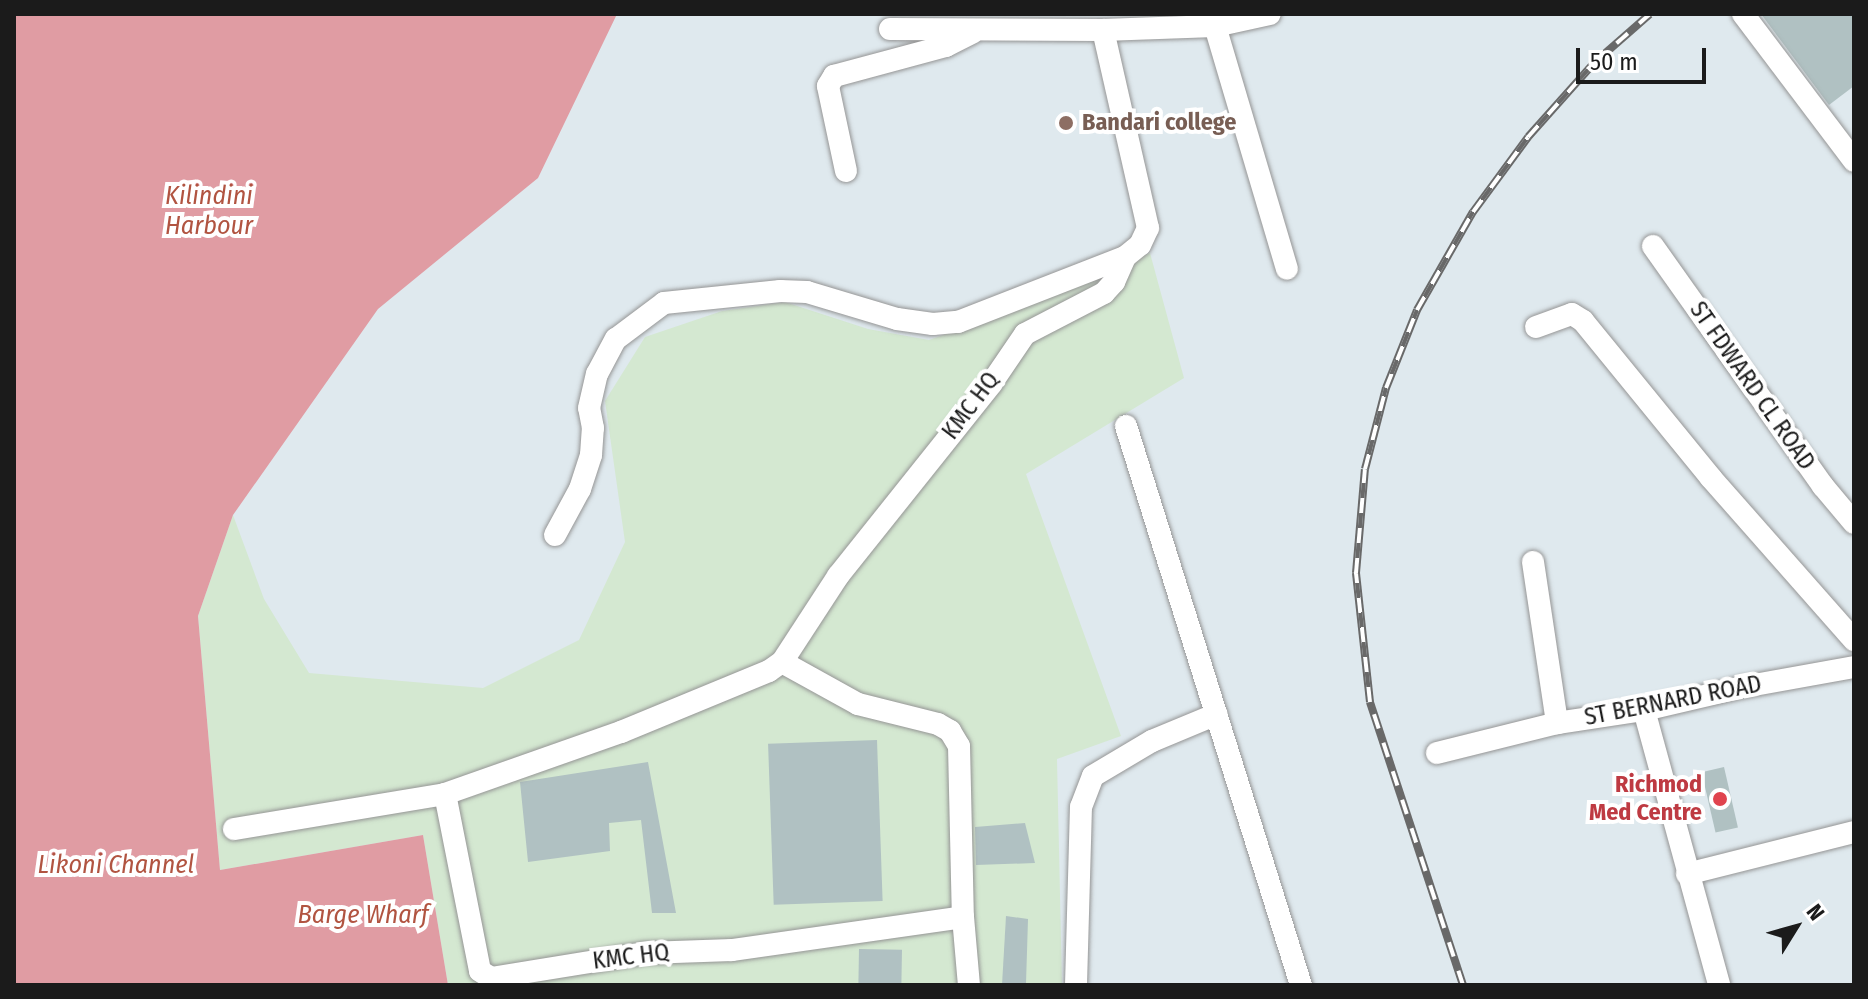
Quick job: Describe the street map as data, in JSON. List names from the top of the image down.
{
  "streets": {
    "street": ["ST FDWARD CL ROAD", "KMC HQ", "ST BERNARD ROAD"]
  },
  "water": ["Kilindini Harbour", "Likoni Channel", "Barge Wharf"],
  "places": ["Bandari college", "Richmod Med Centre"],
  "scale_bar": "50 m",
  "north": "top right"
}
